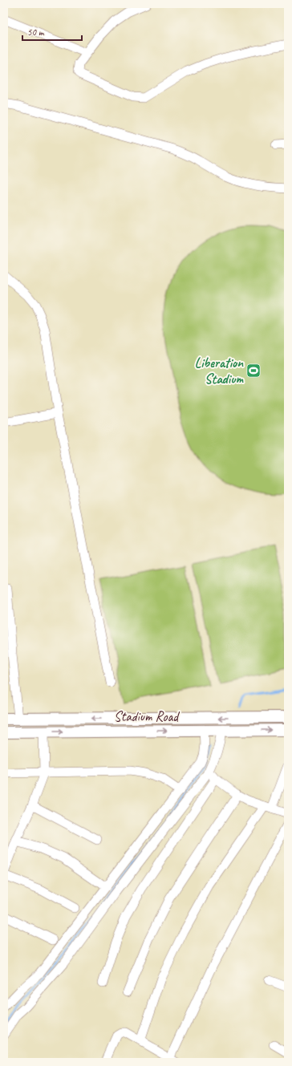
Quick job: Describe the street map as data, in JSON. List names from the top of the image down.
{
  "streets": {
    "main road": ["Stadium Road"]
  },
  "places": {
    "sports": ["Liberation Stadium"]
  },
  "scale_bar": "50 m"
}
